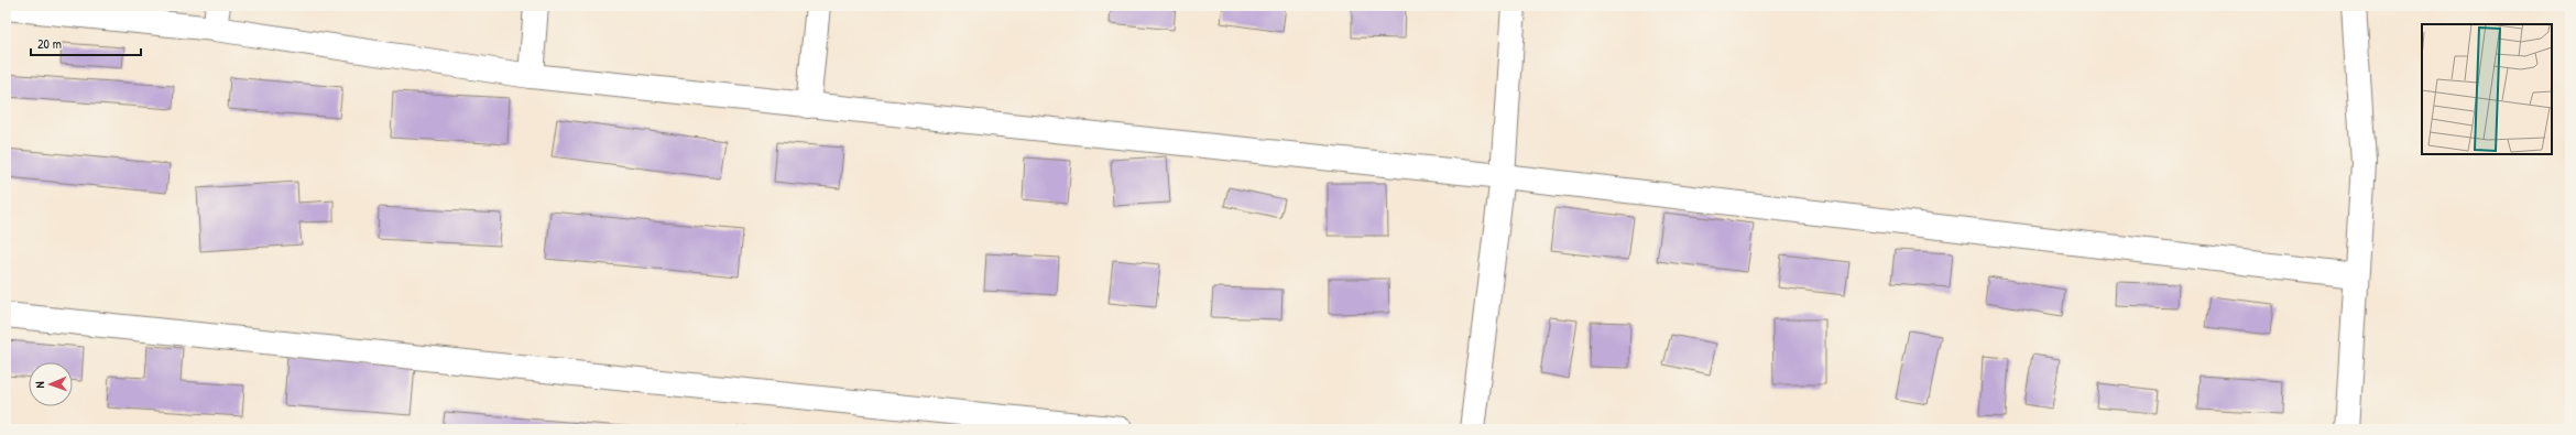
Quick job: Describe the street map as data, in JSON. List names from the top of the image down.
{
  "scale_bar": "20 m",
  "north": "left"
}
